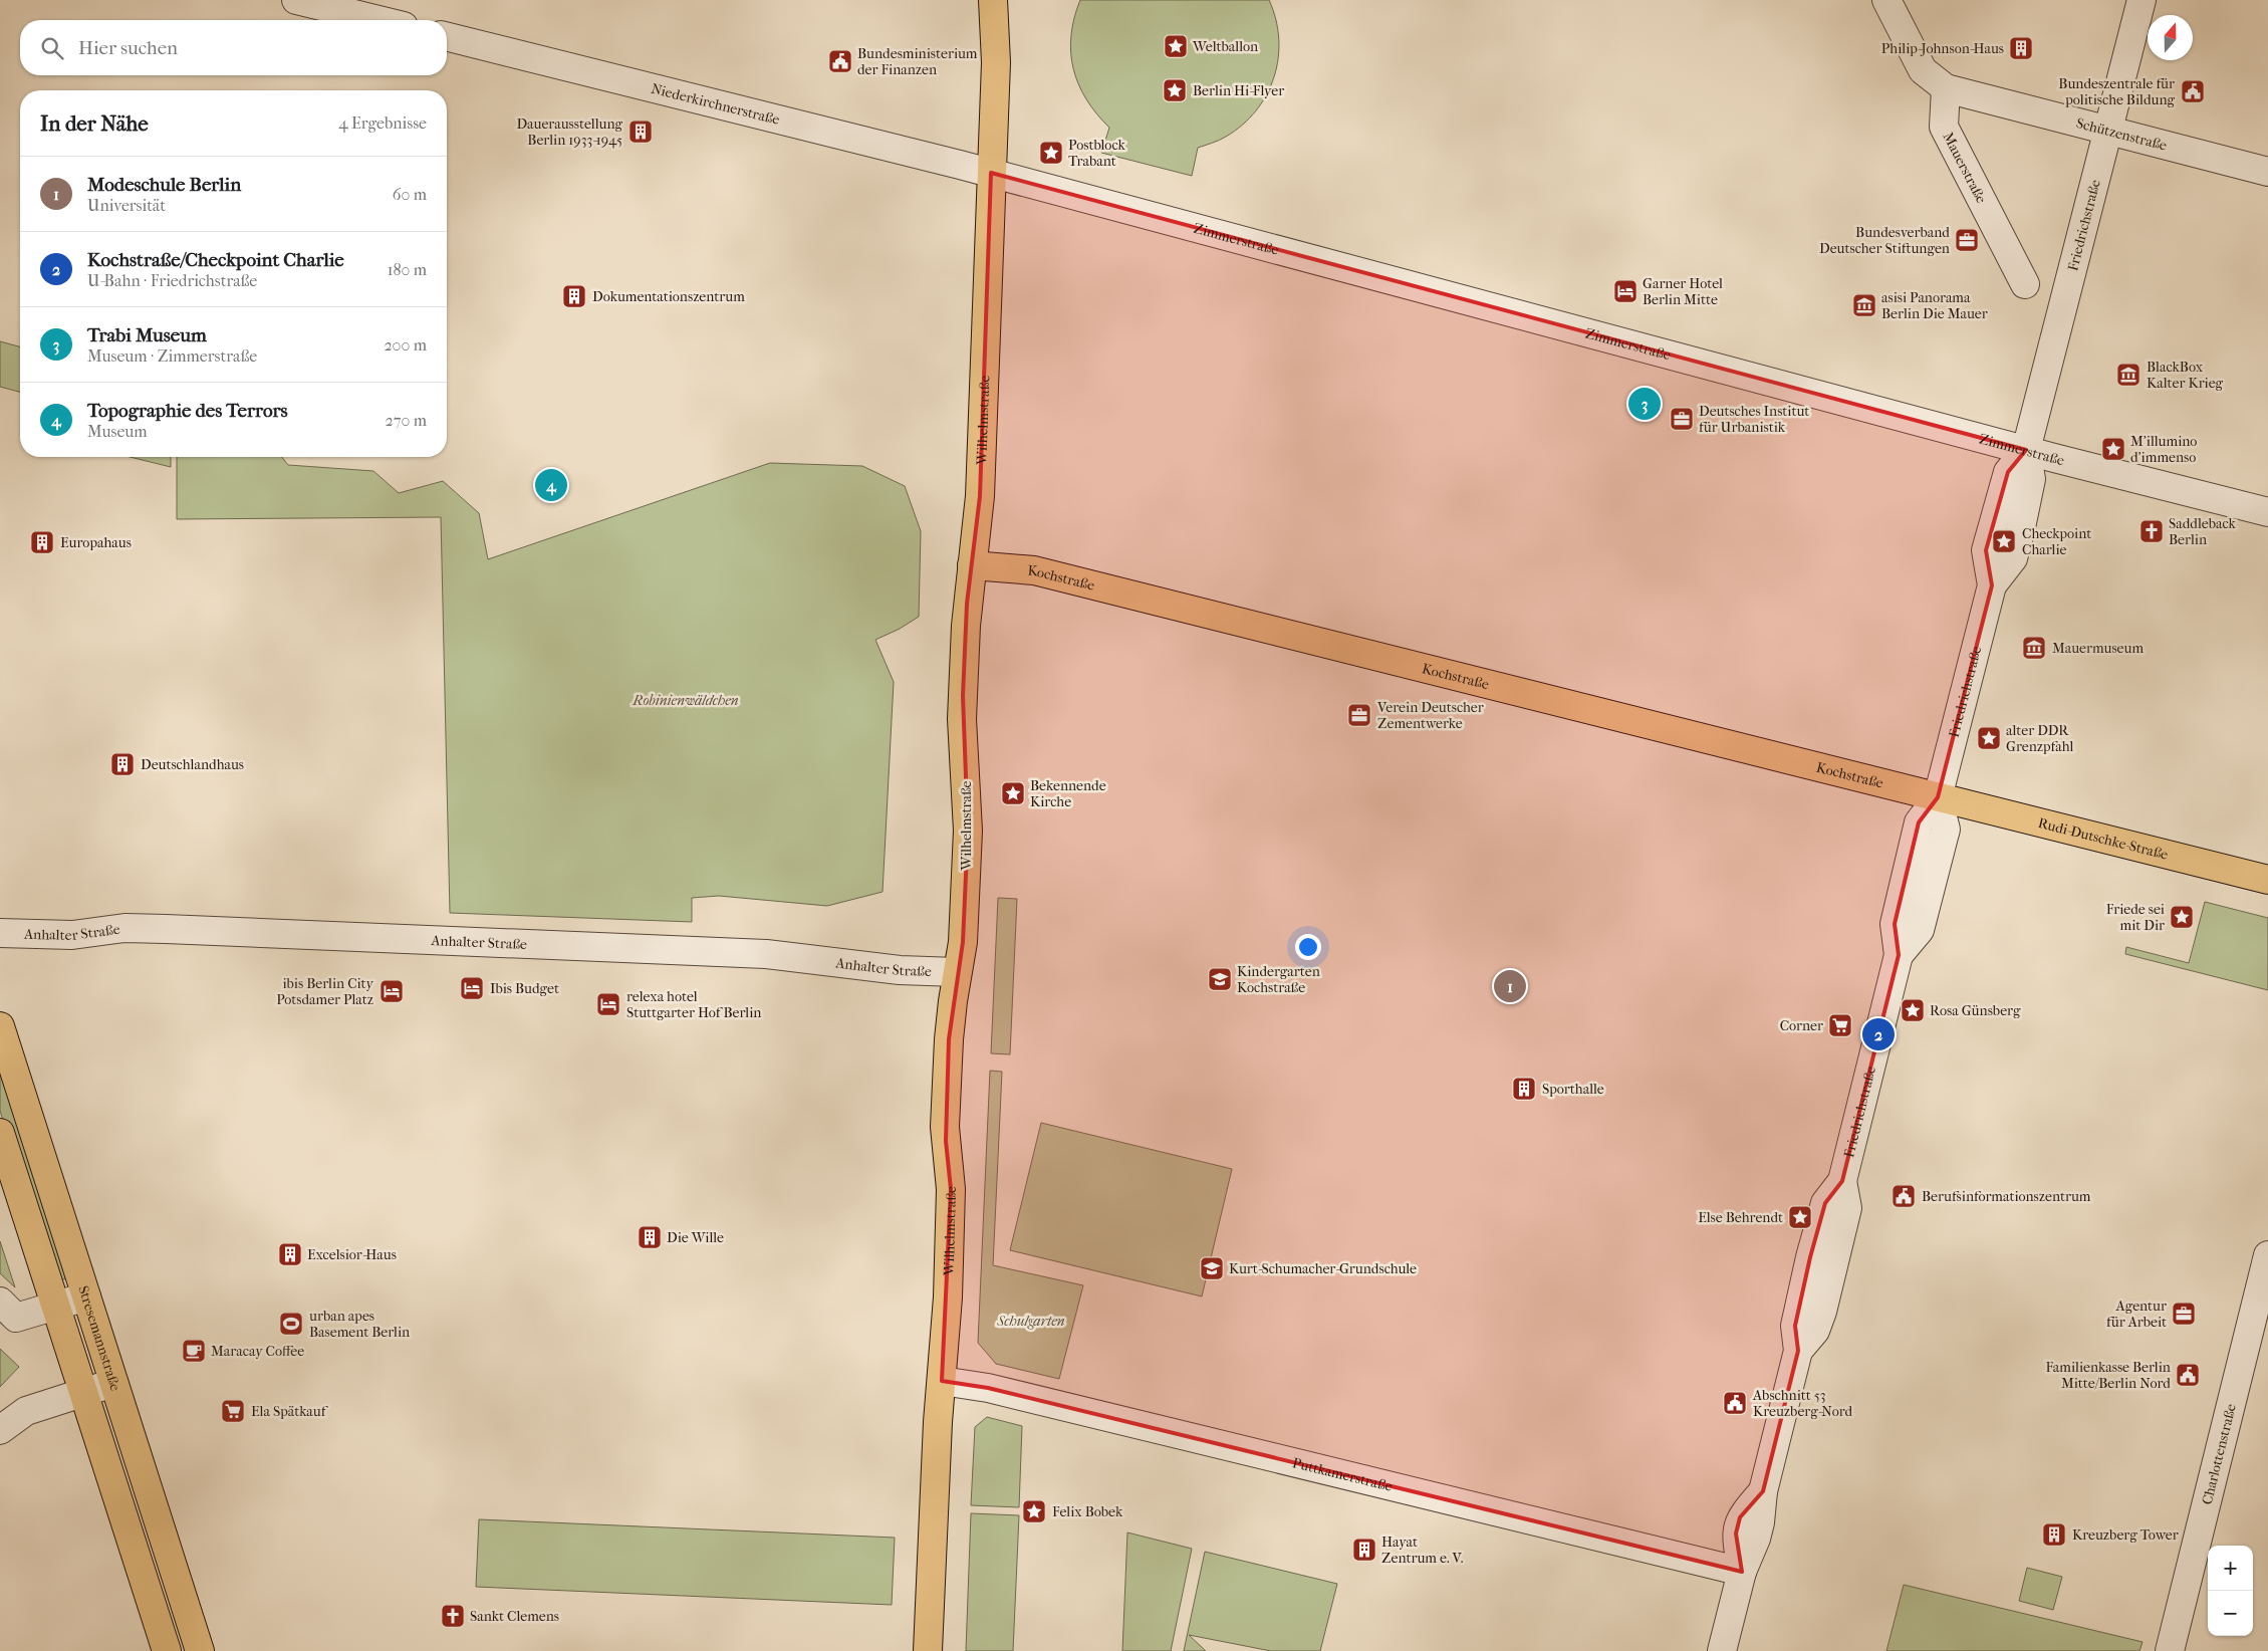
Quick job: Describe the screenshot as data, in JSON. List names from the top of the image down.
{
  "streets": {
    "main road": [
      "Wilhelmstraße",
      "Kochstraße",
      "Rudi-Dutschke-Straße",
      "Stresemannstraße"
    ],
    "street": [
      "Niederkirchnerstraße",
      "Schützenstraße",
      "Mauerstraße",
      "Friedrichstraße",
      "Zimmerstraße",
      "Anhalter Straße",
      "Charlottenstraße",
      "Puttkamerstraße"
    ]
  },
  "crossings": [
    ["Niederkirchnerstraße", "Zimmerstraße"],
    ["Niederkirchnerstraße", "Wilhelmstraße"],
    ["Schützenstraße", "Mauerstraße"],
    ["Schützenstraße", "Friedrichstraße"],
    ["Friedrichstraße", "Zimmerstraße"],
    ["Friedrichstraße", "Kochstraße"],
    ["Friedrichstraße", "Rudi-Dutschke-Straße"],
    ["Friedrichstraße", "Puttkamerstraße"],
    ["Zimmerstraße", "Wilhelmstraße"],
    ["Wilhelmstraße", "Kochstraße"],
    ["Wilhelmstraße", "Anhalter Straße"],
    ["Wilhelmstraße", "Puttkamerstraße"],
    ["Kochstraße", "Rudi-Dutschke-Straße"]
  ],
  "parks": ["Robinienwäldchen", "Schulgarten"],
  "places": {
    "place": [
      "Weltballon",
      "Berlin Hi-Flyer",
      "Postblock Trabant",
      "M'illumino d'immenso",
      "Checkpoint Charlie",
      "alter DDR Grenzpfahl",
      "Bekennende Kirche",
      "Friede sei mit Dir",
      "Rosa Günsberg",
      "Else Behrendt",
      "Felix Bobek"
    ],
    "building": [
      "Philip-Johnson-Haus",
      "Dauerausstellung Berlin 1933-1945",
      "Dokumentationszentrum",
      "Europahaus",
      "Deutschlandhaus",
      "Sporthalle",
      "Die Wille",
      "Excelsior-Haus",
      "Kreuzberg Tower",
      "Hayat Zentrum e. V."
    ],
    "public building": [
      "Bundesministerium der Finanzen",
      "Bundeszentrale für politische Bildung",
      "Berufsinformationszentrum",
      "Familienkasse Berlin Mitte/Berlin Nord",
      "Abschnitt 53 Kreuzberg-Nord"
    ],
    "office": [
      "Bundesverband Deutscher Stiftungen",
      "Deutsches Institut für Urbanistik",
      "Verein Deutscher Zementwerke",
      "Agentur für Arbeit"
    ],
    "hotel": [
      "Garner Hotel Berlin Mitte",
      "Ibis Budget",
      "ibis Berlin City Potsdamer Platz",
      "relexa hotel Stuttgarter Hof Berlin"
    ],
    "museum": ["asisi Panorama Berlin Die Mauer", "BlackBox Kalter Krieg", "Mauermuseum"],
    "church": ["Saddleback Berlin", "Sankt Clemens"],
    "school or university": ["Kindergarten Kochstraße", "Kurt-Schumacher-Grundschule"],
    "supermarket": ["Corner", "Ela Spätkauf"],
    "sports": ["urban apes Basement Berlin"],
    "cafe": ["Maracay Coffee"]
  },
  "north": "top",
  "page": {
    "search": "Hier suchen",
    "heading": ["In der Nähe", "4 Ergebnisse"],
    "list": [
      {
        "mark": "1",
        "name": "Modeschule Berlin",
        "note": "Universität",
        "value": "60 m"
      },
      {
        "mark": "2",
        "name": "Kochstraße/Checkpoint Charlie",
        "note": "U-Bahn · Friedrichstraße",
        "value": "180 m"
      },
      {
        "mark": "3",
        "name": "Trabi Museum",
        "note": "Museum · Zimmerstraße",
        "value": "200 m"
      },
      {
        "mark": "4",
        "name": "Topographie des Terrors",
        "note": "Museum",
        "value": "270 m"
      }
    ],
    "pins": [
      "3",
      "4",
      "1",
      "2"
    ],
    "map_buttons": ["+", "−"]
  }
}
